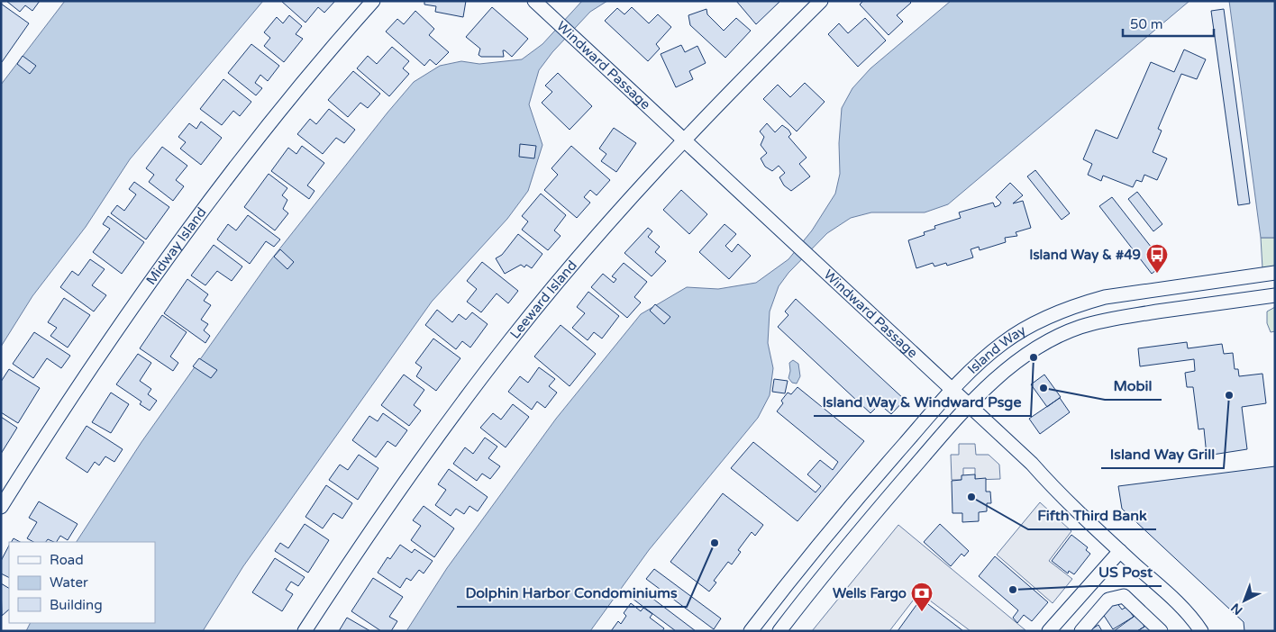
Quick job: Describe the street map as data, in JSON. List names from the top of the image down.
{
  "streets": {
    "street": [
      "Windward Passage",
      "Midway Island",
      "Leeward Island",
      "Island Way"
    ]
  },
  "crossings": [
    ["Windward Passage", "Leeward Island"],
    ["Windward Passage", "Island Way"]
  ],
  "places": {
    "bus stop": ["Island Way & #49"],
    "other": [
      "Island Way & Windward Psge",
      "Mobil",
      "Island Way Grill",
      "Fifth Third Bank",
      "Dolphin Harbor Condominiums",
      "US Post"
    ],
    "bank": ["Wells Fargo"]
  },
  "legend": ["Road", "Water", "Building"],
  "scale_bar": "50 m",
  "north": "bottom left"
}
